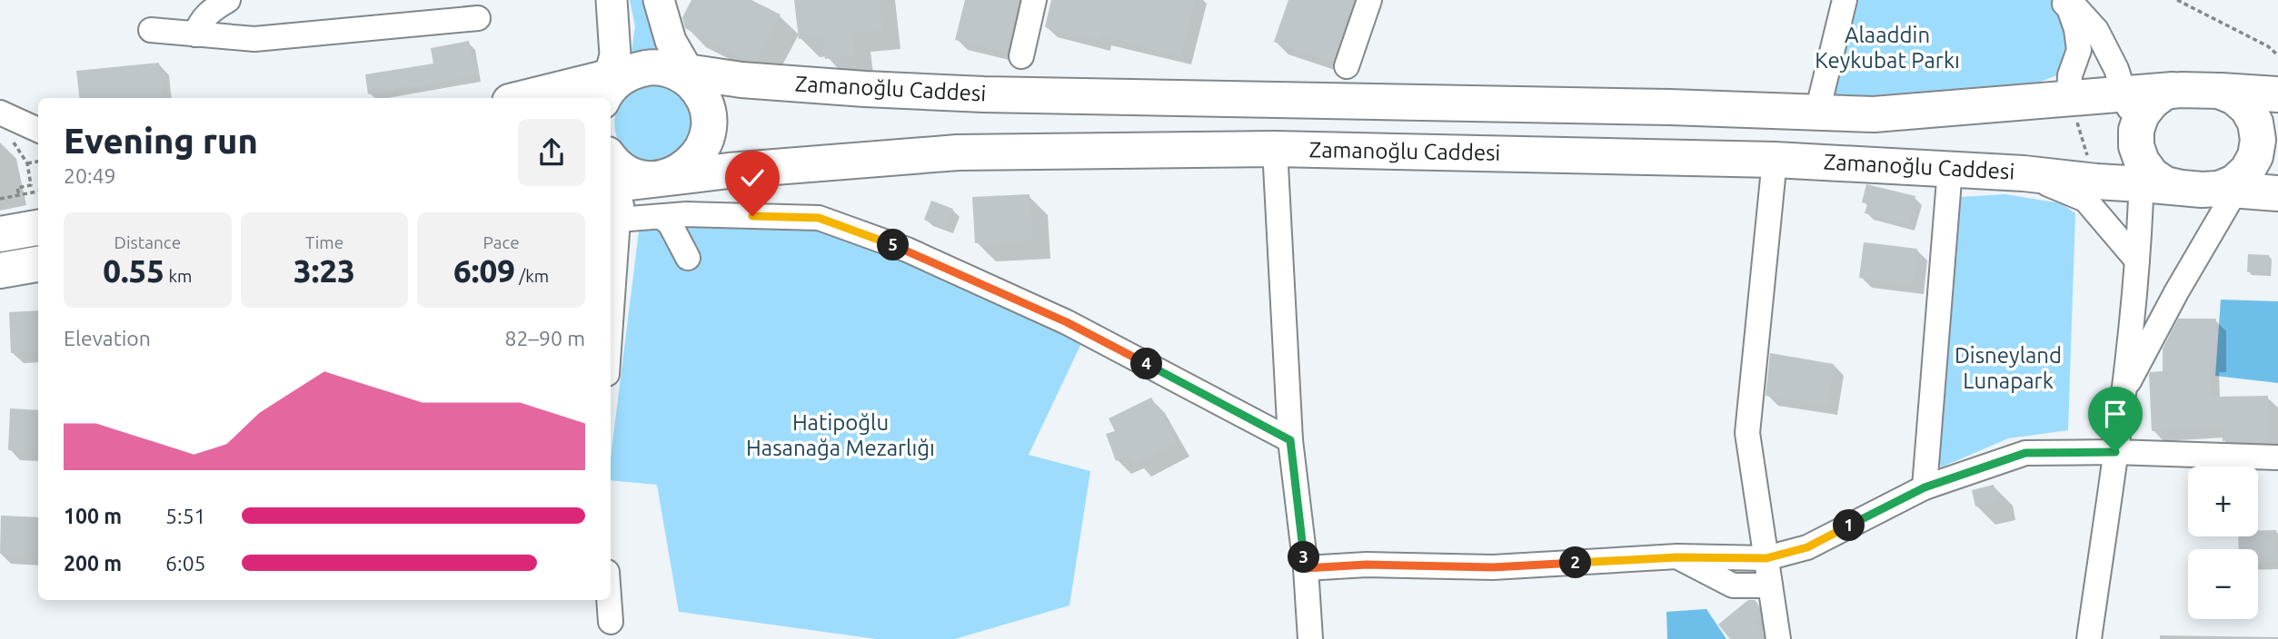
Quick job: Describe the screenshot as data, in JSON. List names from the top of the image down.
{
  "streets": {
    "highway": ["Zamanoğlu Caddesi"]
  },
  "parks": ["Alaaddin Keykubat Parkı", "Disneyland Lunapark", "Hatipoğlu Hasanağa Mezarlığı"],
  "page": {
    "heading": ["Evening run", "20:49"],
    "stats": [
      ["Distance", "0.55 km"],
      ["Time", "3:23"],
      ["Pace", "6:09 /km"]
    ],
    "pins": [
      "5",
      "4",
      "1",
      "3",
      "2"
    ],
    "chart": ["Elevation", "82–90 m"],
    "map_buttons": ["+", "−"],
    "list": [
      {
        "name": "100 m",
        "note": "5:51"
      },
      {
        "name": "200 m",
        "note": "6:05"
      }
    ]
  }
}
